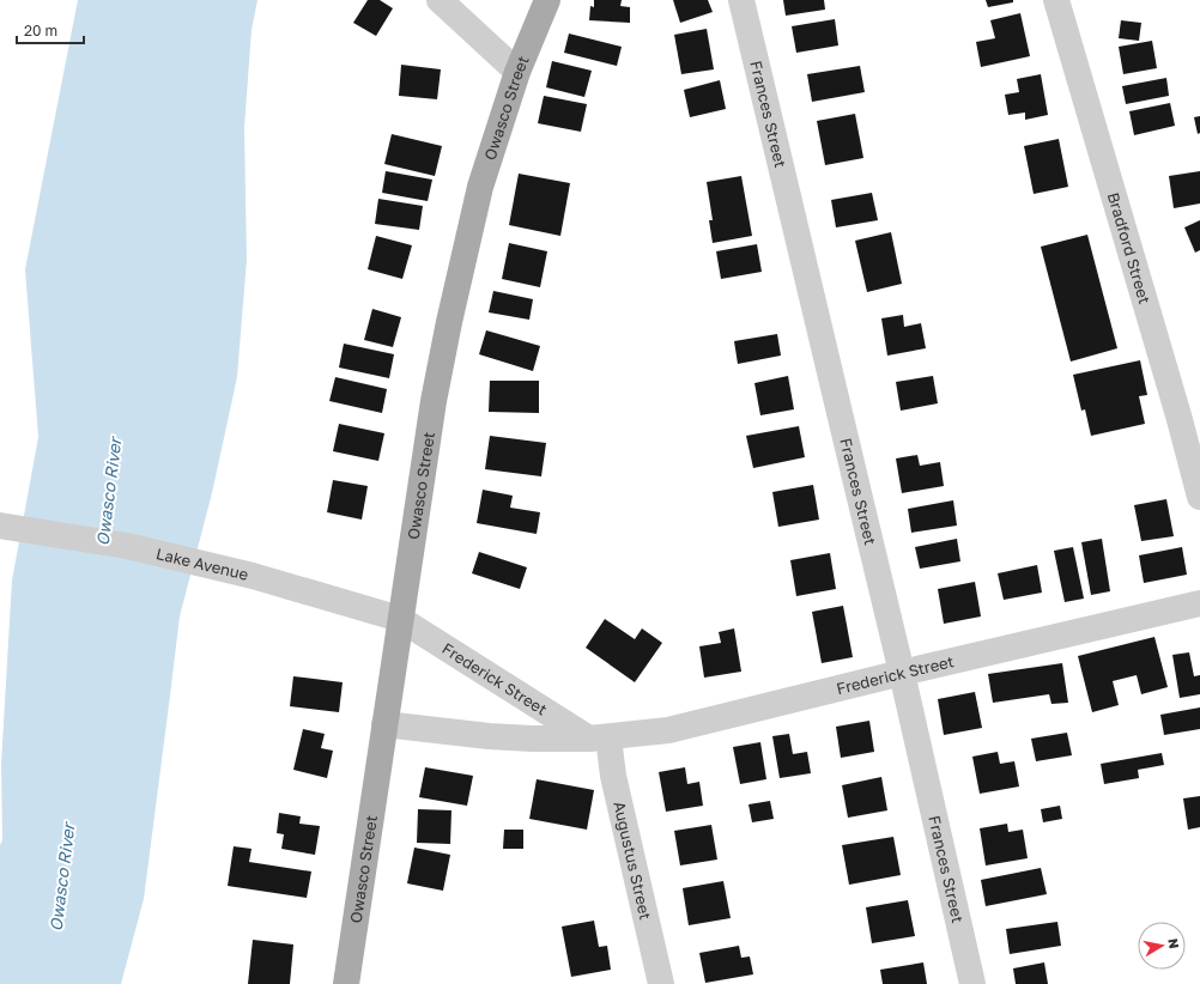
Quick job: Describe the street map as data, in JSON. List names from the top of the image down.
{
  "streets": {
    "main road": ["Owasco Street"],
    "street": [
      "Frances Street",
      "Bradford Street",
      "Lake Avenue",
      "Frederick Street",
      "Augustus Street"
    ]
  },
  "crossings": [
    ["Owasco Street", "Lake Avenue"],
    ["Owasco Street", "Frederick Street"],
    ["Frances Street", "Frederick Street"],
    ["Lake Avenue", "Frederick Street"],
    ["Frederick Street", "Augustus Street"]
  ],
  "water": ["Owasco River"],
  "scale_bar": "20 m",
  "north": "right"
}
